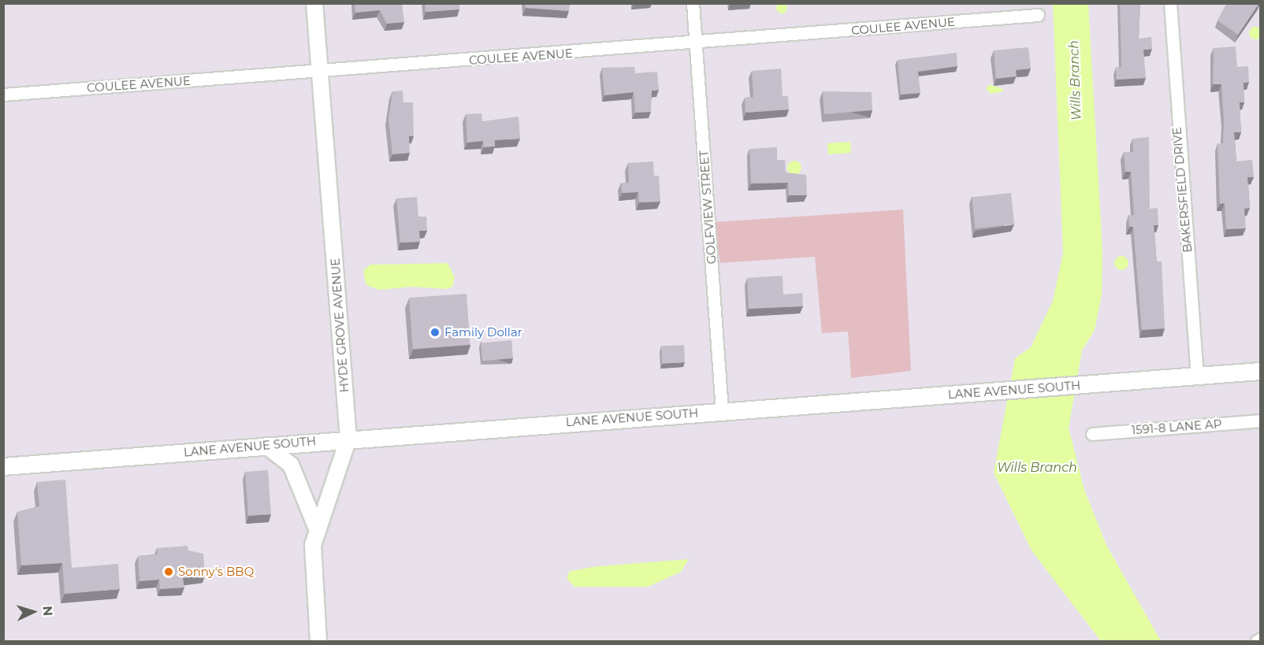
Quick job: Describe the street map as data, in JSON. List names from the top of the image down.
{
  "streets": {
    "main road": ["LANE AVENUE SOUTH"],
    "street": [
      "COULEE AVENUE",
      "BAKERSFIELD DRIVE",
      "GOLFVIEW STREET",
      "HYDE GROVE AVENUE",
      "1591-8 LANE AP"
    ]
  },
  "crossings": [
    ["COULEE AVENUE", "GOLFVIEW STREET"],
    ["COULEE AVENUE", "HYDE GROVE AVENUE"],
    ["BAKERSFIELD DRIVE", "LANE AVENUE SOUTH"],
    ["GOLFVIEW STREET", "LANE AVENUE SOUTH"],
    ["HYDE GROVE AVENUE", "LANE AVENUE SOUTH"]
  ],
  "water": ["Wills Branch"],
  "places": ["Family Dollar", "Sonny's BBQ"],
  "north": "right"
}
